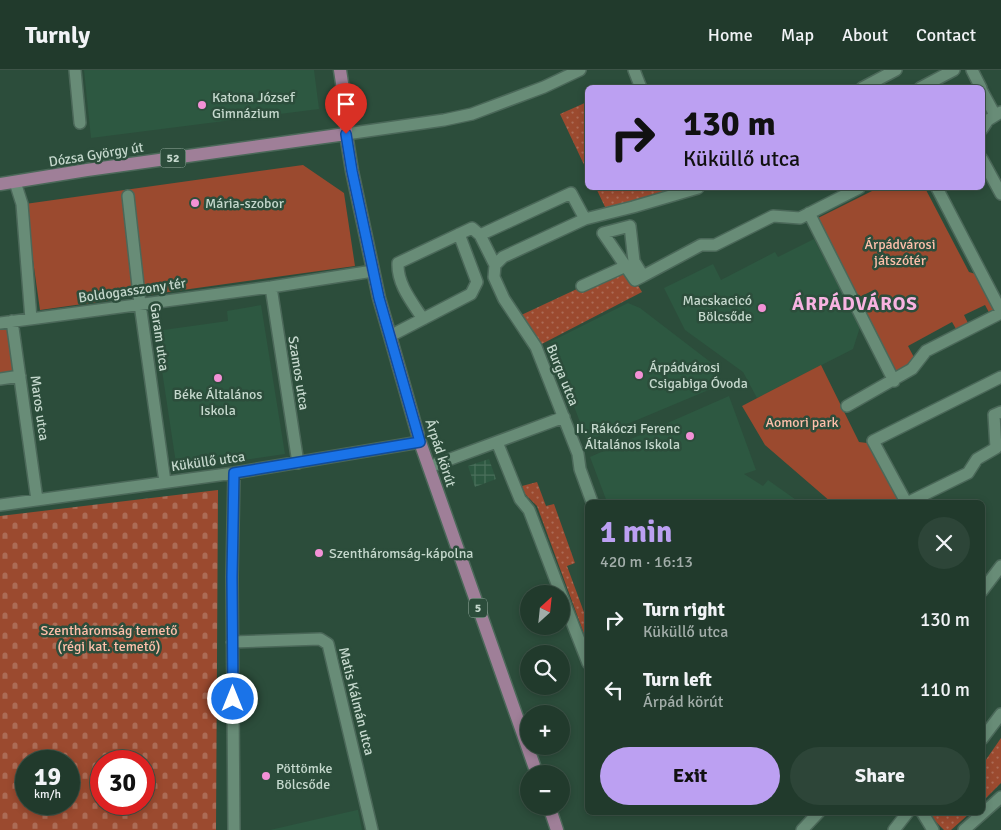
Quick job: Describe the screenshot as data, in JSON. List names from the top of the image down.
{
  "streets": {
    "main road": [
      "Dózsa György út",
      "52",
      "Árpád körút",
      "5"
    ],
    "street": [
      "Boldogasszony tér",
      "Garam utca",
      "Szamos utca",
      "Burga utca",
      "Maros utca",
      "Küküllő utca",
      "Matis Kálmán utca"
    ]
  },
  "crossings": [
    ["Dózsa György út", "Árpád körút"],
    ["Dózsa György út", "5"],
    ["Boldogasszony tér", "Garam utca"],
    ["Boldogasszony tér", "Szamos utca"],
    ["Boldogasszony tér", "Maros utca"],
    ["Boldogasszony tér", "Árpád körút"],
    ["Garam utca", "Küküllő utca"],
    ["Szamos utca", "Küküllő utca"],
    ["Maros utca", "Küküllő utca"],
    ["Árpád körút", "Küküllő utca"],
    ["Árpád körút", "5"]
  ],
  "districts": ["ÁRPÁDVÁROS"],
  "parks": ["Árpádvárosi játszótér", "Aomori park", "Szentháromság temető (régi kat. temető)"],
  "places": [
    "Katona József Gimnázium",
    "Mária-szobor",
    "Macskacicó Bölcsőde",
    "Árpádvárosi Csigabiga Óvoda",
    "Béke Általános Iskola",
    "II. Rákóczi Ferenc Általános Iskola",
    "Szentháromság-kápolna",
    "Pöttömke Bölcsőde"
  ],
  "north": "top right",
  "page": {
    "header": "Turnly",
    "nav": [
      "Home",
      "Map",
      "About",
      "Contact"
    ],
    "turn": ["130 m", "Küküllő utca"],
    "heading": ["1 min", "420 m · 16:13"],
    "map_buttons": ["+", "−"],
    "list": [
      {
        "name": "Turn right",
        "note": "Küküllő utca",
        "value": "130 m"
      },
      {
        "name": "Turn left",
        "note": "Árpád körút",
        "value": "110 m"
      }
    ],
    "buttons": ["Exit", "Share"],
    "speed": "19 km/h",
    "limit": "30"
  }
}
